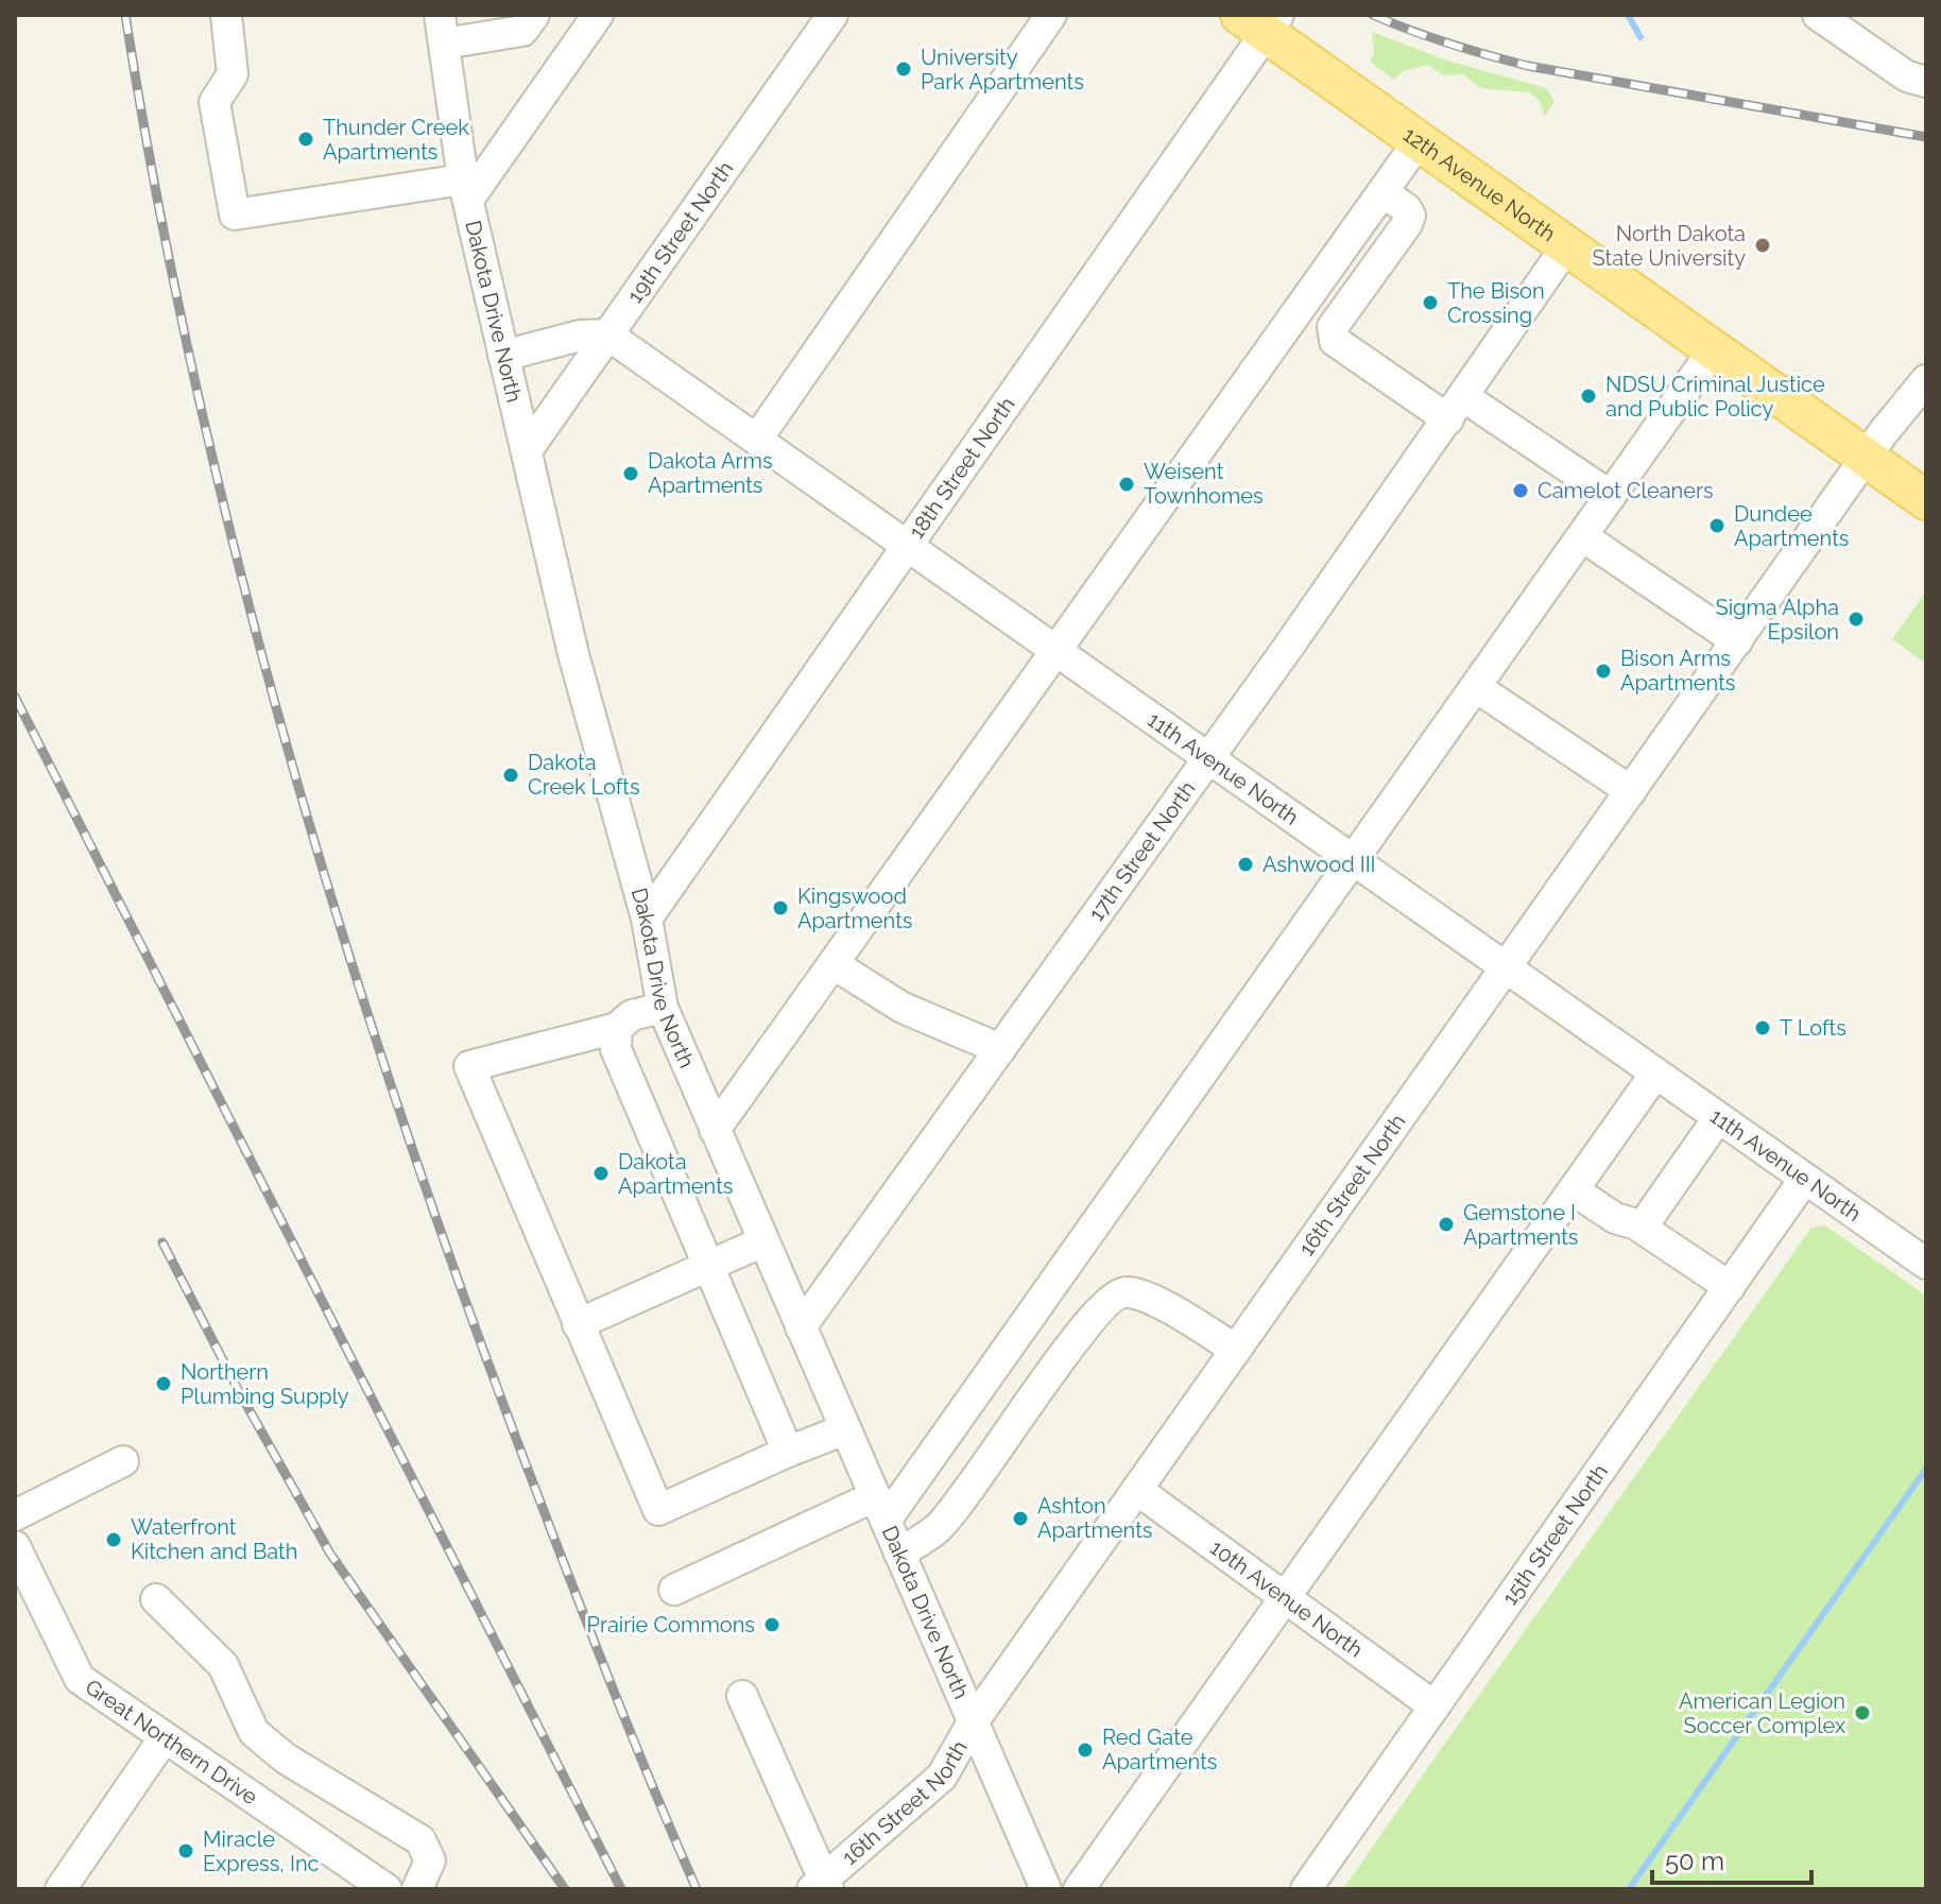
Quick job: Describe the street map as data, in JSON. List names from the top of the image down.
{
  "streets": {
    "main road": ["12th Avenue North"],
    "street": [
      "19th Street North",
      "Dakota Drive North",
      "18th Street North",
      "11th Avenue North",
      "17th Street North",
      "16th Street North",
      "15th Street North",
      "10th Avenue North",
      "Great Northern Drive"
    ]
  },
  "crossings": [
    ["12th Avenue North", "18th Street North"],
    ["12th Avenue North", "17th Street North"],
    ["12th Avenue North", "16th Street North"],
    ["19th Street North", "Dakota Drive North"],
    ["19th Street North", "11th Avenue North"],
    ["Dakota Drive North", "18th Street North"],
    ["Dakota Drive North", "17th Street North"],
    ["Dakota Drive North", "16th Street North"],
    ["18th Street North", "11th Avenue North"],
    ["11th Avenue North", "17th Street North"],
    ["11th Avenue North", "16th Street North"],
    ["11th Avenue North", "15th Street North"],
    ["16th Street North", "10th Avenue North"],
    ["15th Street North", "10th Avenue North"]
  ],
  "places": [
    "University Park Apartments",
    "Thunder Creek Apartments",
    "North Dakota State University",
    "The Bison Crossing",
    "NDSU Criminal Justice and Public Policy",
    "Dakota Arms Apartments",
    "Weisent Townhomes",
    "Camelot Cleaners",
    "Dundee Apartments",
    "Sigma Alpha Epsilon",
    "Bison Arms Apartments",
    "Dakota Creek Lofts",
    "Ashwood III",
    "Kingswood Apartments",
    "T Lofts",
    "Dakota Apartments",
    "Gemstone I Apartments",
    "Northern Plumbing Supply",
    "Ashton Apartments",
    "Waterfront Kitchen and Bath",
    "Prairie Commons",
    "American Legion Soccer Complex",
    "Red Gate Apartments",
    "Miracle Express, Inc"
  ],
  "scale_bar": "50 m"
}
